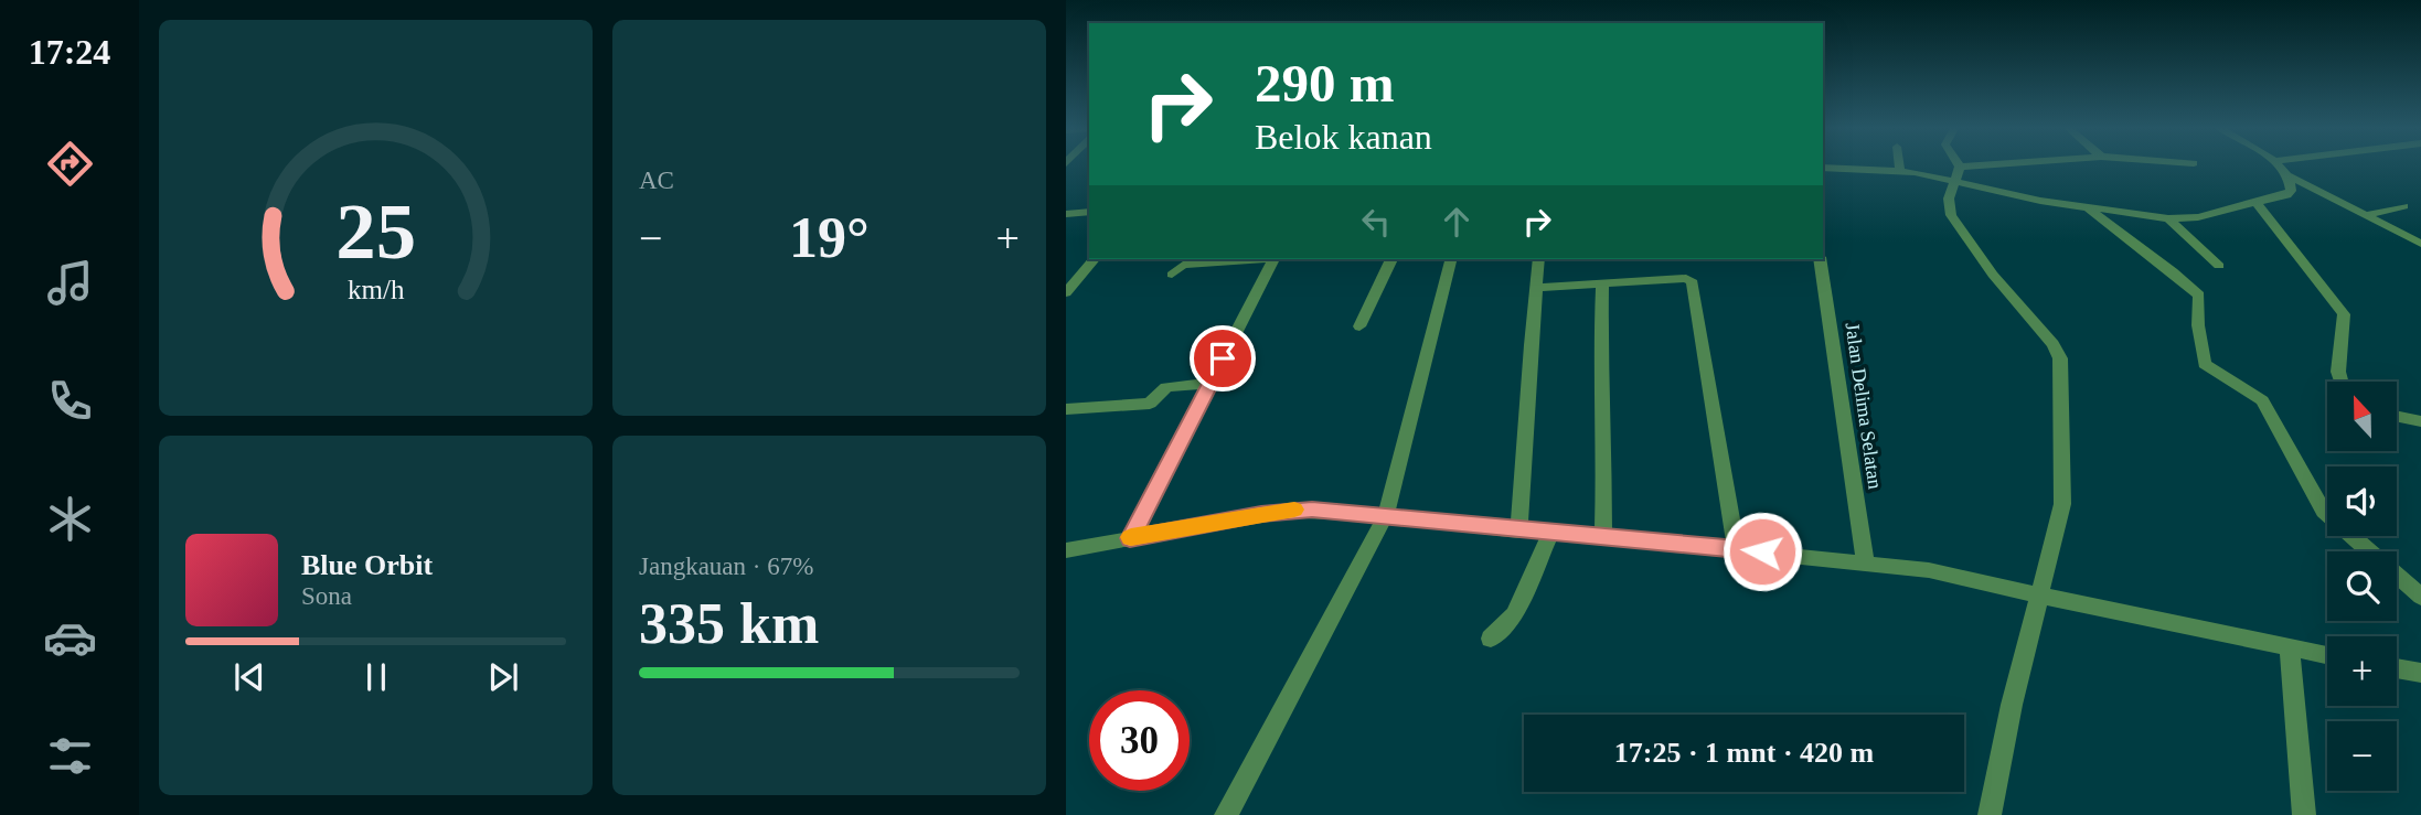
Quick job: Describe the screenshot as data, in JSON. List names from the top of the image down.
{
  "streets": {
    "street": ["Jalan Delima Selatan"]
  },
  "north": "top",
  "page": {
    "tabs": "17:24",
    "tile": [
      "AC",
      ["Jangkauan · 67%", "335 km"]
    ],
    "turn": ["290 m", "Belok kanan"],
    "heat": ["−", "19°", "+"],
    "map_buttons": ["+", "−"],
    "song": ["Blue Orbit", "Sona"],
    "limit": "30",
    "trip": "17:25 · 1 mnt · 420 m",
    "gauge": ["25", "km/h"]
  }
}
